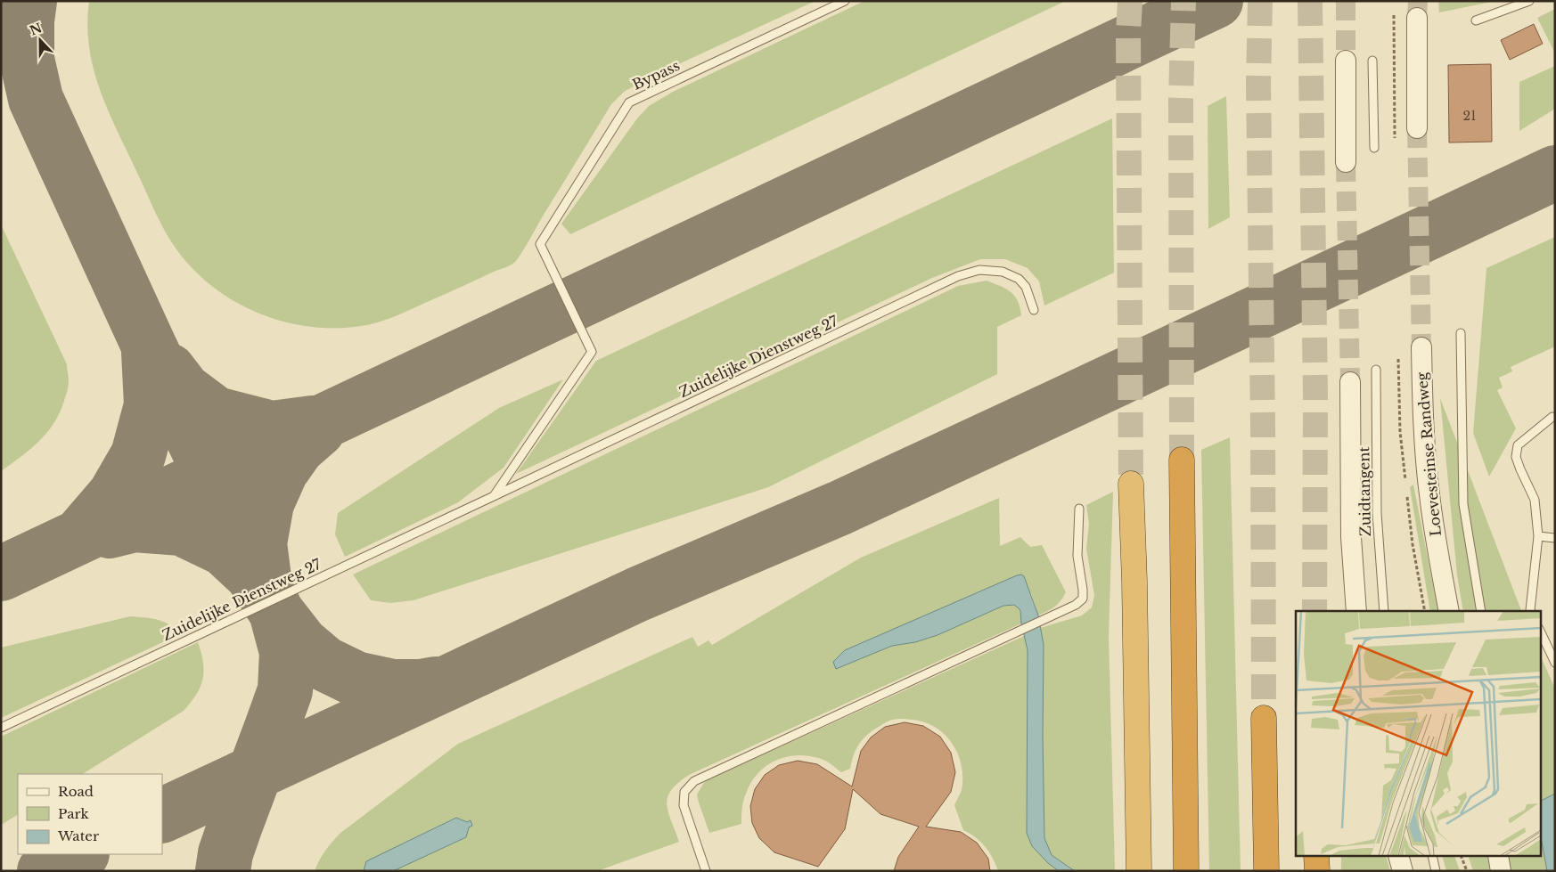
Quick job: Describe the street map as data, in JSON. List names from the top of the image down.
{
  "streets": {
    "street": ["Loevesteinse Randweg"],
    "lane": ["Bypass", "Zuidelijke Dienstweg 27", "Zuidtangent"]
  },
  "crossings": [
    ["Bypass", "Zuidelijke Dienstweg 27"]
  ],
  "house_numbers": ["21"],
  "legend": ["Road", "Park", "Water"],
  "north": "top"
}
